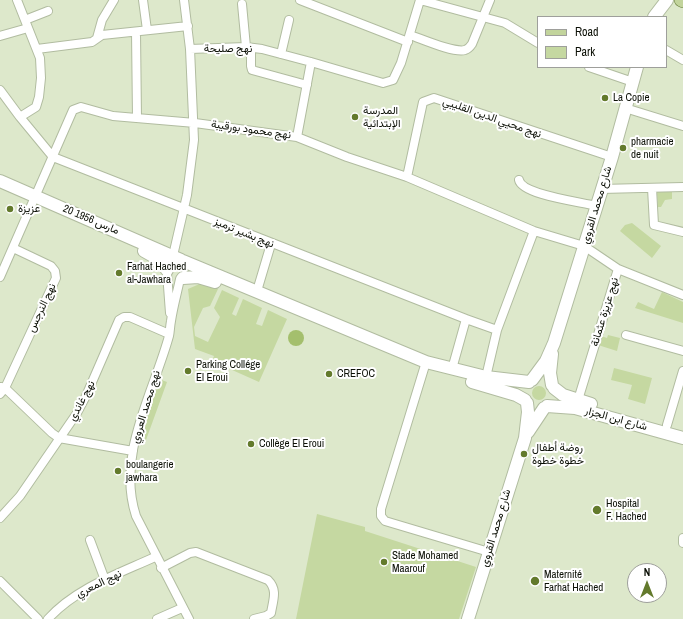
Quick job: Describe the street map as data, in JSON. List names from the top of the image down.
{
  "streets": {
    "main road": ["شارع محمد القروي", "20 مارس 1956", "شارع ابن الجزار"],
    "street": [
      "نهج صليحة",
      "نهج محيي الدين القليبي",
      "نهج محمود بورقيبة",
      "نهج بشير ترميز",
      "نهج النرجس",
      "نهج عزيزة عثمانة",
      "نهج غاندي",
      "نهج محمد العروي",
      "نهج المعري"
    ]
  },
  "crossings": [
    ["نهج محيي الدين القليبي", "نهج محمود بورقيبة"],
    ["نهج محيي الدين القليبي", "شارع محمد القروي"],
    ["نهج محمود بورقيبة", "شارع محمد القروي"],
    ["نهج محمود بورقيبة", "20 مارس 1956"],
    ["نهج محمود بورقيبة", "نهج بشير ترميز"],
    ["نهج محمود بورقيبة", "نهج النرجس"],
    ["نهج محمود بورقيبة", "نهج عزيزة عثمانة"],
    ["شارع محمد القروي", "شارع ابن الجزار"],
    ["نهج عزيزة عثمانة", "شارع ابن الجزار"],
    ["نهج غاندي", "نهج محمد العروي"],
    ["نهج محمد العروي", "نهج المعري"]
  ],
  "places": [
    "La Copie",
    "المدرسة الإبتدائية",
    "pharmacie de nuit",
    "عزيزة",
    "Farhat Hached al-Jawhara",
    "Parking Collége El Eroui",
    "CREFOC",
    "Collège El Eroui",
    "روضة أطفال خطوة خطوة",
    "boulangerie jawhara",
    "Hospital F. Hached",
    "Stade Mohamed Maarouf",
    "Maternité Farhat Hached"
  ],
  "legend": ["Road", "Park"],
  "north": "top"
}
